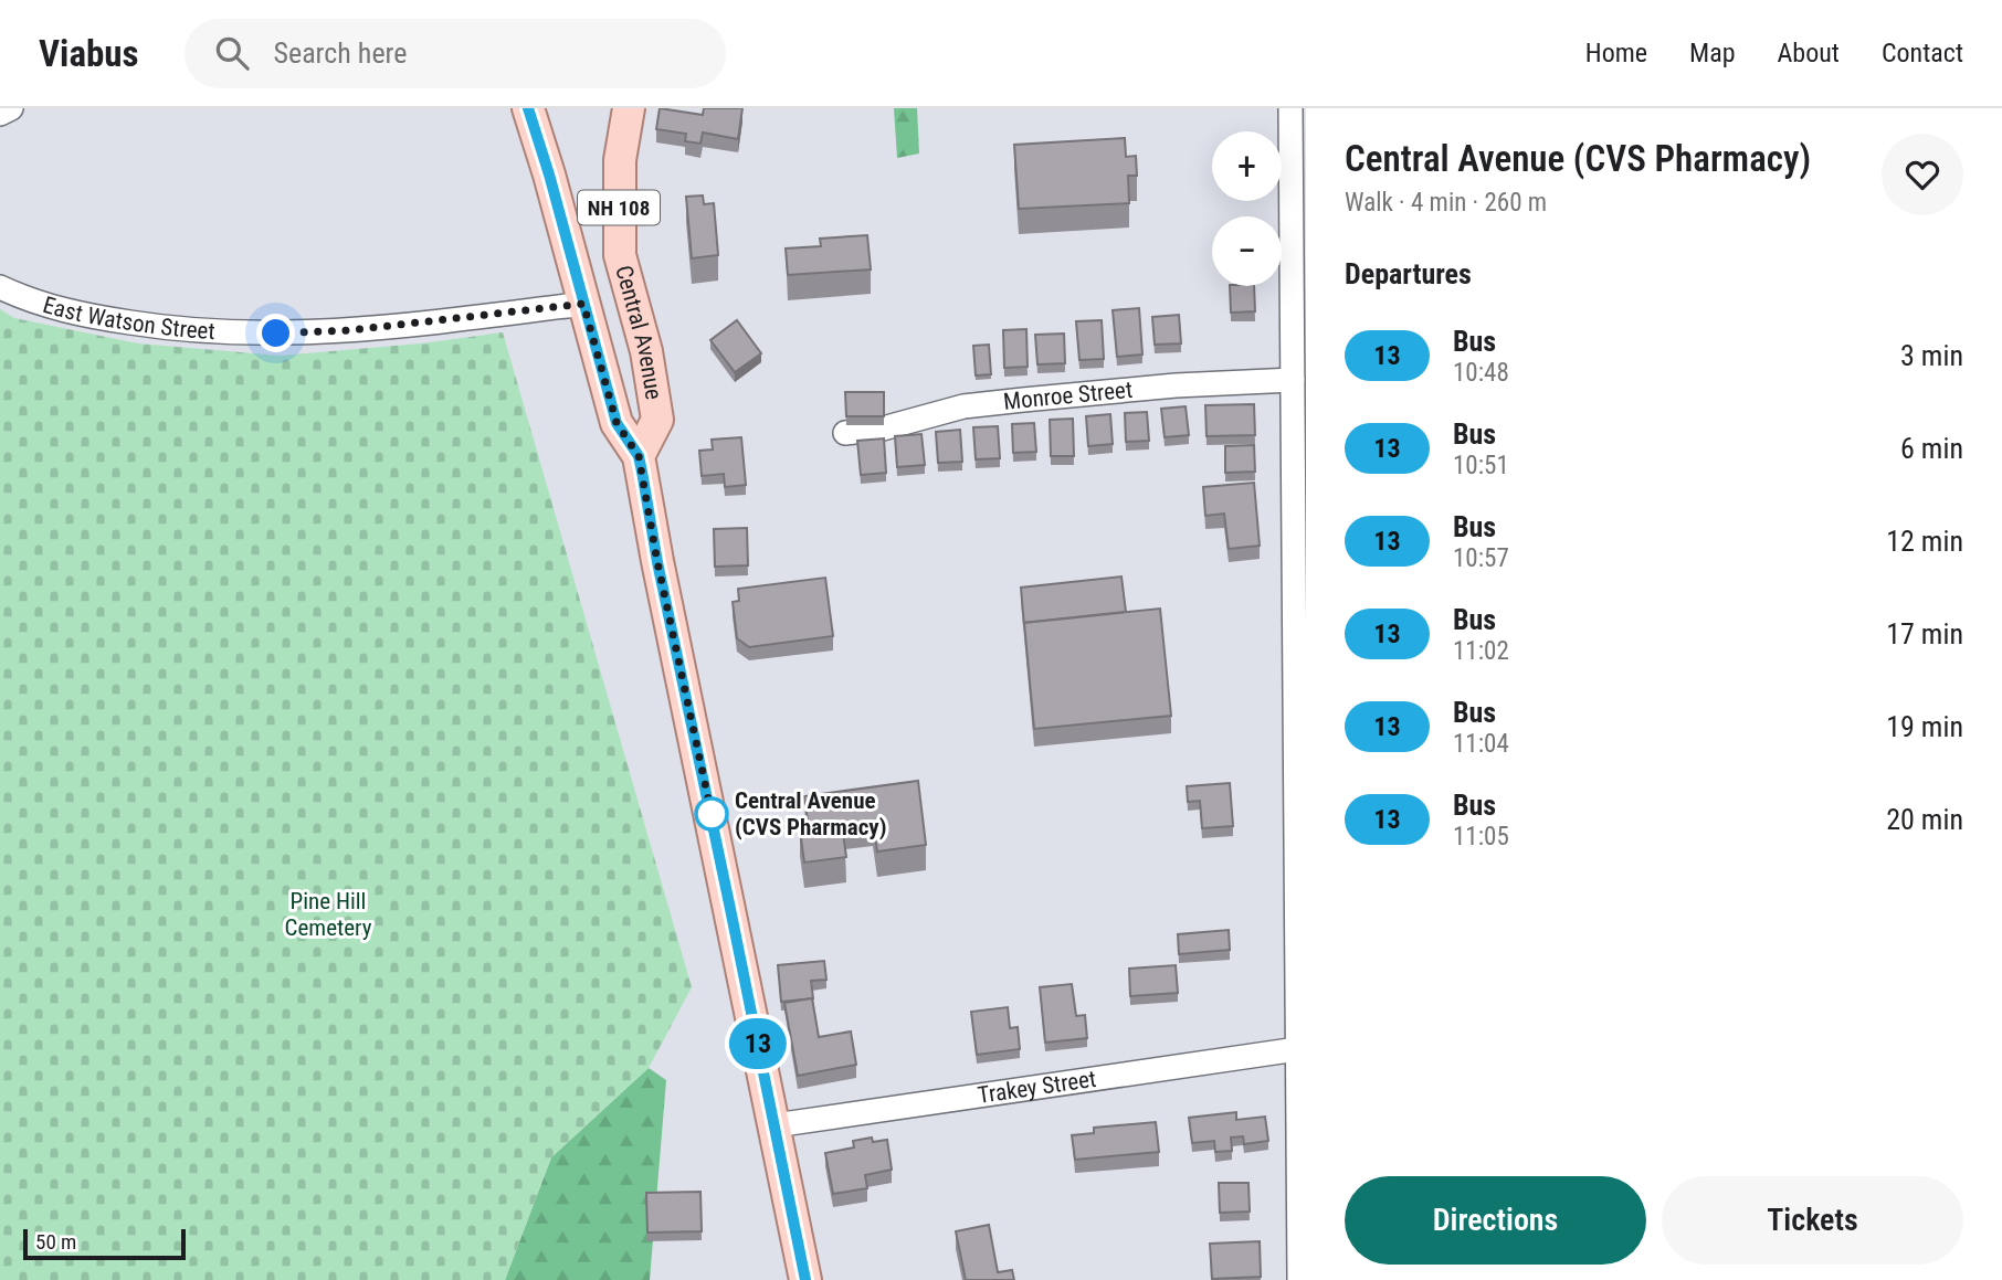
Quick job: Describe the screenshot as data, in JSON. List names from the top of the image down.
{
  "streets": {
    "main road": ["NH 108", "Central Avenue"],
    "street": ["East Watson Street", "Monroe Street", "Trakey Street"]
  },
  "parks": ["Pine Hill Cemetery"],
  "places": ["Central Avenue (CVS Pharmacy)"],
  "lines": ["bus line 13"],
  "scale_bar": "50 m",
  "page": {
    "header": "Viabus",
    "search": "Search here",
    "nav": [
      "Home",
      "Map",
      "About",
      "Contact"
    ],
    "on_map": "13",
    "heading": [
      ["Central Avenue (CVS Pharmacy)", "Walk · 4 min · 260 m"],
      "Departures"
    ],
    "map_buttons": ["+", "−"],
    "list": [
      {
        "mark": "13",
        "name": "Bus",
        "note": "10:48",
        "value": "3 min"
      },
      {
        "mark": "13",
        "name": "Bus",
        "note": "10:51",
        "value": "6 min"
      },
      {
        "mark": "13",
        "name": "Bus",
        "note": "10:57",
        "value": "12 min"
      },
      {
        "mark": "13",
        "name": "Bus",
        "note": "11:02",
        "value": "17 min"
      },
      {
        "mark": "13",
        "name": "Bus",
        "note": "11:04",
        "value": "19 min"
      },
      {
        "mark": "13",
        "name": "Bus",
        "note": "11:05",
        "value": "20 min"
      }
    ],
    "buttons": ["Directions", "Tickets"],
    "scale": "50 m"
  }
}
